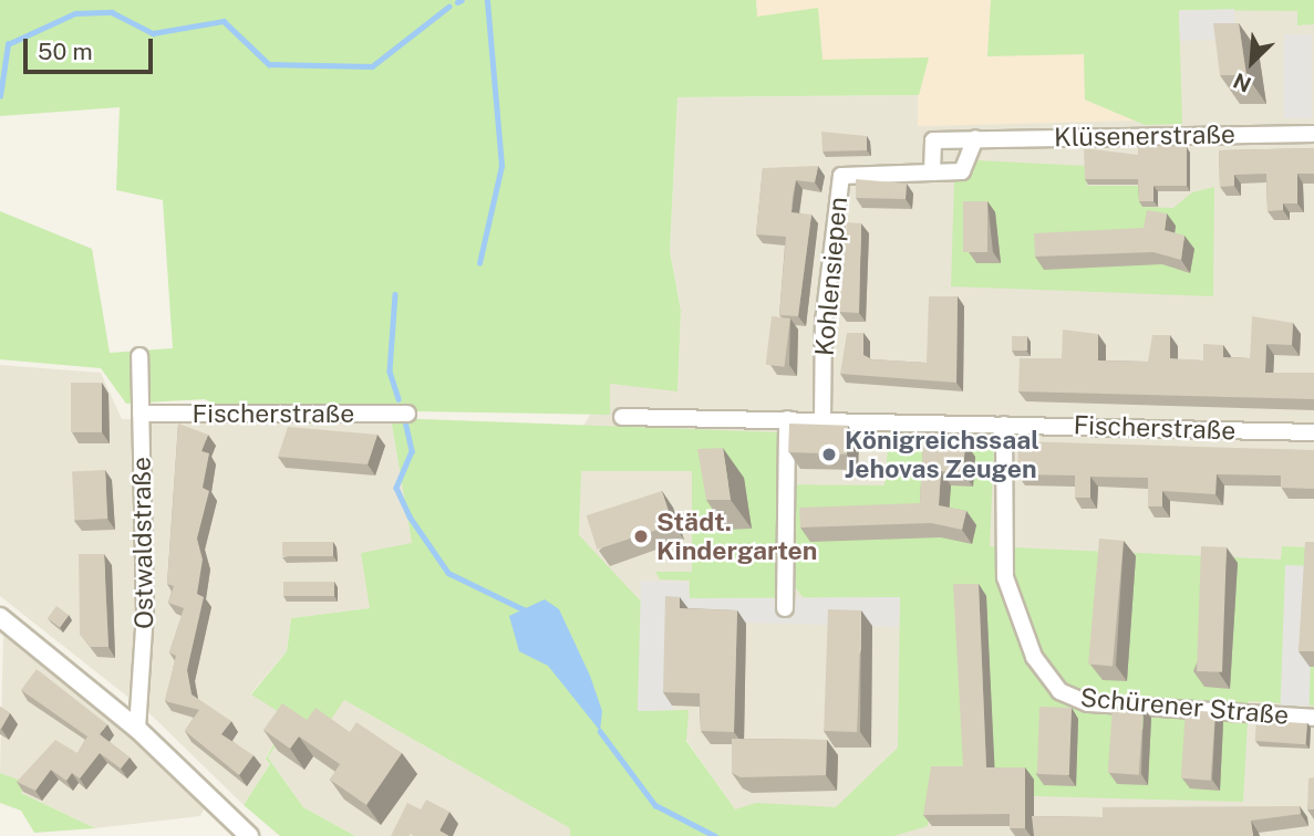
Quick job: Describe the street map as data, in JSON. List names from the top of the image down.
{
  "streets": {
    "street": [
      "Klüsenerstraße",
      "Kohlensiepen",
      "Fischerstraße",
      "Ostwaldstraße",
      "Schürener Straße"
    ]
  },
  "crossings": [
    ["Klüsenerstraße", "Kohlensiepen"],
    ["Kohlensiepen", "Fischerstraße"],
    ["Fischerstraße", "Ostwaldstraße"],
    ["Fischerstraße", "Schürener Straße"]
  ],
  "places": ["Königreichssaal Jehovas Zeugen", "Städt. Kindergarten"],
  "scale_bar": "50 m",
  "north": "bottom left"
}
